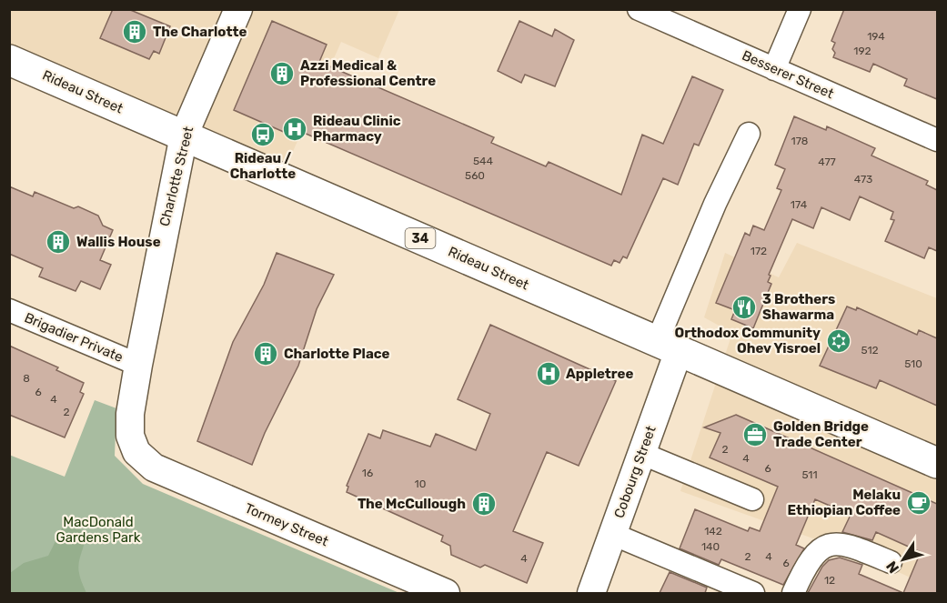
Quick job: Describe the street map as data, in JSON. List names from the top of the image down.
{
  "streets": {
    "main road": ["Rideau Street", "34"],
    "street": [
      "Besserer Street",
      "Charlotte Street",
      "Brigadier Private",
      "Cobourg Street",
      "Tormey Street"
    ]
  },
  "crossings": [
    ["Rideau Street", "Charlotte Street"],
    ["Rideau Street", "Cobourg Street"],
    ["Charlotte Street", "Brigadier Private"],
    ["Charlotte Street", "Tormey Street"]
  ],
  "parks": ["MacDonald Gardens Park"],
  "places": {
    "building": [
      "The Charlotte",
      "Azzi Medical & Professional Centre",
      "Wallis House",
      "Charlotte Place",
      "The McCullough"
    ],
    "hospital": ["Rideau Clinic Pharmacy", "Appletree"],
    "bus stop": ["Rideau / Charlotte"],
    "restaurant": ["3 Brothers Shawarma"],
    "synagogue": ["Orthodox Community Ohev Yisroel"],
    "office": ["Golden Bridge Trade Center"],
    "cafe": ["Melaku Ethiopian Coffee"]
  },
  "house_numbers": [
    "194",
    "192",
    "178",
    "544",
    "477",
    "560",
    "473",
    "174",
    "172",
    "512",
    "510",
    "8",
    "6",
    "4",
    "2",
    "2",
    "4",
    "6",
    "16",
    "511",
    "10",
    "142",
    "140",
    "2",
    "4",
    "4",
    "6",
    "12"
  ],
  "north": "bottom left"
}
